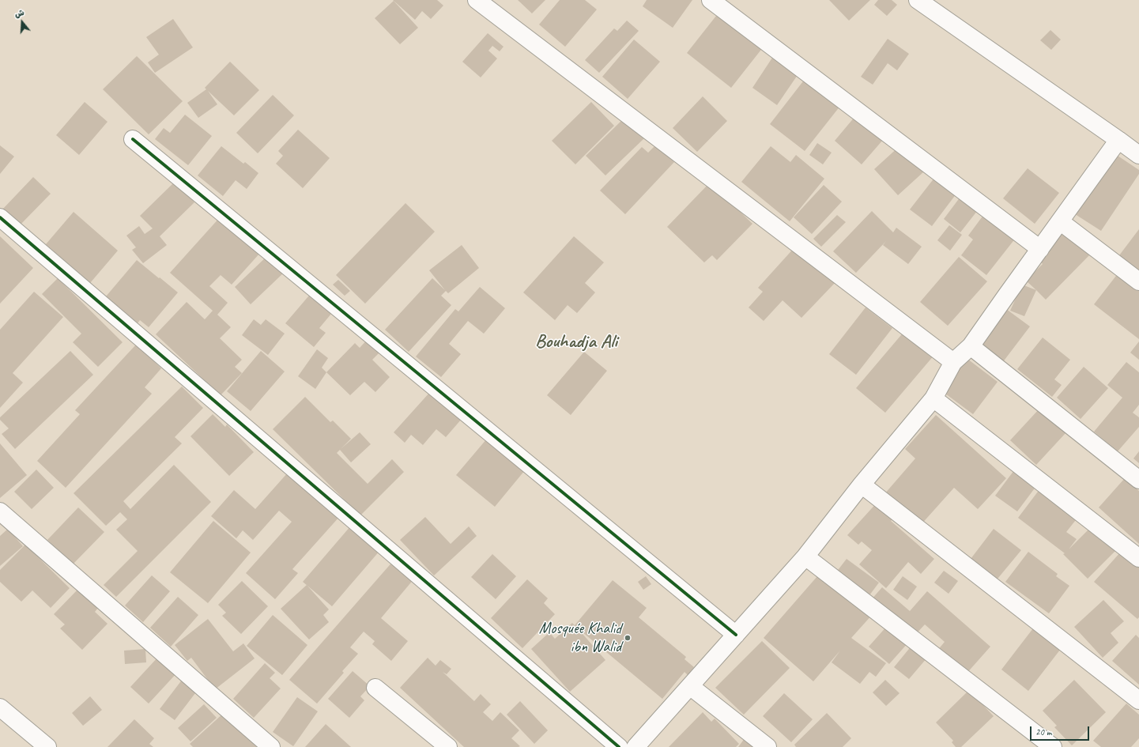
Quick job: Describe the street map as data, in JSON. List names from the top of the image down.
{
  "districts": ["Bouhadja Ali"],
  "places": ["Mosquée Khalid ibn Walid"],
  "scale_bar": "20 m",
  "north": "top"
}
